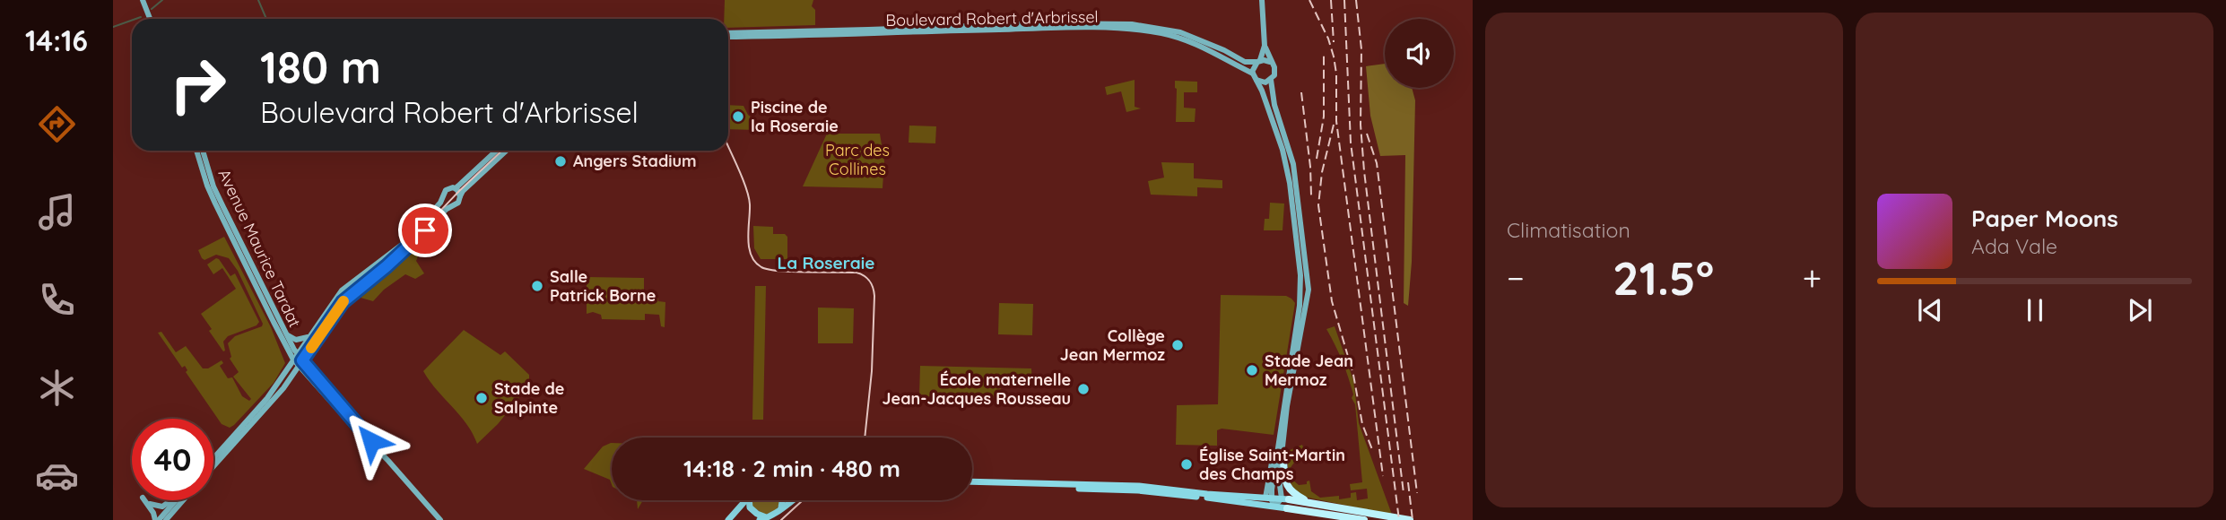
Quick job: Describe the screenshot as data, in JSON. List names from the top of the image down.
{
  "streets": {
    "street": ["Boulevard Robert d'Arbrissel", "Avenue Maurice Tardat"]
  },
  "districts": ["La Roseraie"],
  "parks": ["Parc des Collines"],
  "places": [
    "Piscine de la Roseraie",
    "Angers Stadium",
    "Salle Patrick Borne",
    "Collège Jean Mermoz",
    "Stade Jean Mermoz",
    "École maternelle Jean-Jacques Rousseau",
    "Stade de Salpinte",
    "Église Saint-Martin des Champs"
  ],
  "page": {
    "tabs": "14:16",
    "tile": "Climatisation",
    "turn": ["180 m", "Boulevard Robert d'Arbrissel"],
    "song": ["Paper Moons", "Ada Vale"],
    "heat": ["−", "21.5°", "+"],
    "limit": "40",
    "trip": "14:18 · 2 min · 480 m"
  }
}
